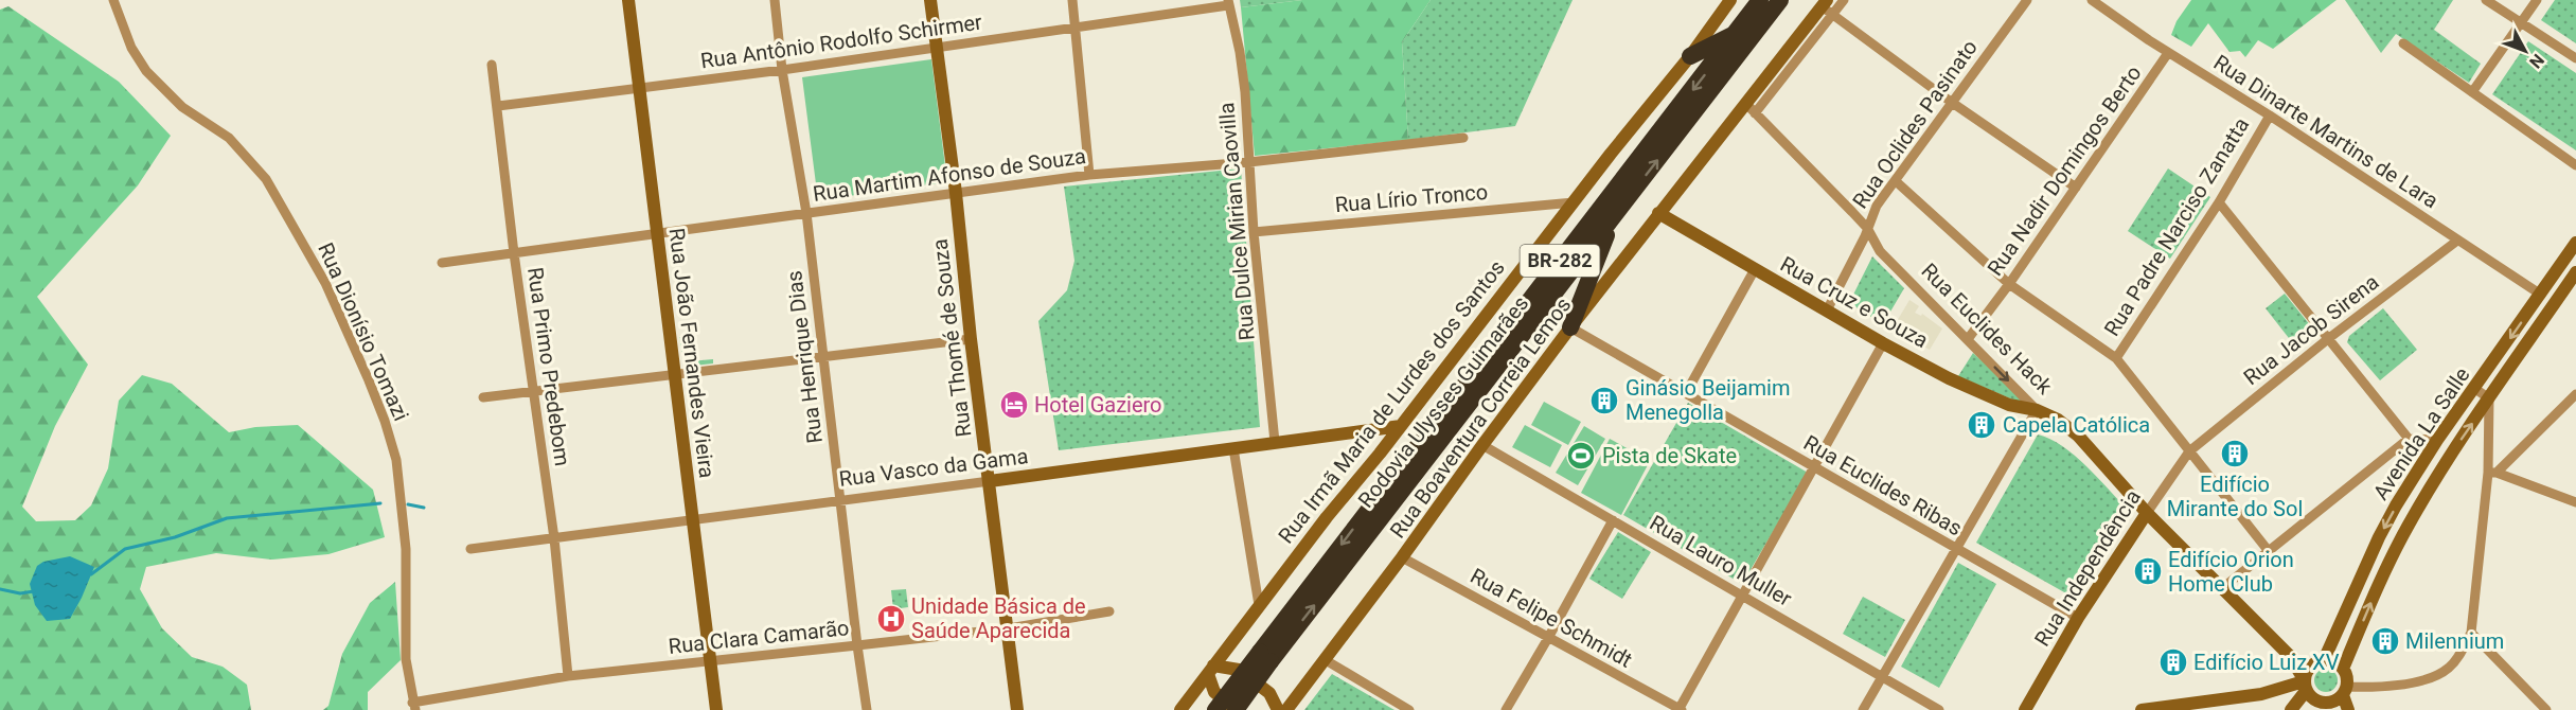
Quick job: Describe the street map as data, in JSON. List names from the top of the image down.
{
  "streets": {
    "highway": ["BR-282", "Rodovia Ulysses Guimarães"],
    "street": [
      "Rua Antônio Rodolfo Schirmer",
      "Rua Oclides Pasinato",
      "Rua Dinarte Martins de Lara",
      "Rua Nadir Domingos Berto",
      "Rua Martim Afonso de Souza",
      "Rua Lírio Tronco",
      "Rua Dulce Mirian Caovilla",
      "Rua Padre Narciso Zanatta",
      "Rua Cruz e Souza",
      "Rua Euclides Hack",
      "Rua Jacob Sirena",
      "Rua Dionísio Tomazi",
      "Rua Thomé de Souza",
      "Rua João Fernandes Vieira",
      "Rua Henrique Dias",
      "Rua Primo Predebom",
      "Rua Irmã Maria de Lurdes dos Santos",
      "Rua Boaventura Correia Lemos",
      "Avenida La Salle",
      "Rua Vasco da Gama",
      "Rua Euclides Ribas",
      "Rua Lauro Muller",
      "Rua Independência",
      "Rua Felipe Schmidt",
      "Rua Clara Camarão"
    ]
  },
  "crossings": [
    ["Rua Antônio Rodolfo Schirmer", "Rua Dulce Mirian Caovilla"],
    ["Rua Antônio Rodolfo Schirmer", "Rua Thomé de Souza"],
    ["Rua Antônio Rodolfo Schirmer", "Rua João Fernandes Vieira"],
    ["Rua Antônio Rodolfo Schirmer", "Rua Henrique Dias"],
    ["Rua Antônio Rodolfo Schirmer", "Rua Primo Predebom"],
    ["Rua Oclides Pasinato", "Rua Cruz e Souza"],
    ["Rua Oclides Pasinato", "Rua Euclides Hack"],
    ["Rua Dinarte Martins de Lara", "Rua Nadir Domingos Berto"],
    ["Rua Dinarte Martins de Lara", "Rua Padre Narciso Zanatta"],
    ["Rua Dinarte Martins de Lara", "Rua Jacob Sirena"],
    ["Rua Dinarte Martins de Lara", "Avenida La Salle"],
    ["Rua Nadir Domingos Berto", "Rua Euclides Hack"],
    ["Rua Martim Afonso de Souza", "Rua Dulce Mirian Caovilla"],
    ["Rua Martim Afonso de Souza", "Rua Thomé de Souza"],
    ["Rua Martim Afonso de Souza", "Rua João Fernandes Vieira"],
    ["Rua Martim Afonso de Souza", "Rua Henrique Dias"],
    ["Rua Martim Afonso de Souza", "Rua Primo Predebom"],
    ["Rua Lírio Tronco", "Rua Dulce Mirian Caovilla"],
    ["Rua Lírio Tronco", "Rua Irmã Maria de Lurdes dos Santos"],
    ["Rua Dulce Mirian Caovilla", "Rua Vasco da Gama"],
    ["Rua Cruz e Souza", "Rua Euclides Hack"],
    ["Rua Cruz e Souza", "Rua Boaventura Correia Lemos"],
    ["Rua Euclides Hack", "Rua Boaventura Correia Lemos"],
    ["Rua Euclides Hack", "Avenida La Salle"],
    ["Rua Euclides Hack", "Rua Independência"],
    ["Rua Jacob Sirena", "Rua Independência"],
    ["Rua Dionísio Tomazi", "Rua Clara Camarão"],
    ["Rua Thomé de Souza", "Rua Vasco da Gama"],
    ["Rua Thomé de Souza", "Rua Clara Camarão"],
    ["Rua João Fernandes Vieira", "Rua Vasco da Gama"],
    ["Rua João Fernandes Vieira", "Rua Clara Camarão"],
    ["Rua Henrique Dias", "Rua Vasco da Gama"],
    ["Rua Henrique Dias", "Rua Clara Camarão"],
    ["Rua Primo Predebom", "Rua Vasco da Gama"],
    ["Rua Primo Predebom", "Rua Clara Camarão"],
    ["Rua Irmã Maria de Lurdes dos Santos", "Rua Vasco da Gama"],
    ["Rua Boaventura Correia Lemos", "Rua Euclides Ribas"],
    ["Rua Boaventura Correia Lemos", "Rua Lauro Muller"],
    ["Rua Boaventura Correia Lemos", "Rua Felipe Schmidt"],
    ["Rua Euclides Ribas", "Rua Independência"]
  ],
  "places": {
    "building": [
      "Ginásio Beijamim Menegolla",
      "Capela Católica",
      "Edifício Mirante do Sol",
      "Edifício Orion Home Club",
      "Milennium",
      "Edifício Luiz XV"
    ],
    "hotel": ["Hotel Gaziero"],
    "sports": ["Pista de Skate"],
    "hospital": ["Unidade Básica de Saúde Aparecida"]
  },
  "north": "bottom right"
}
